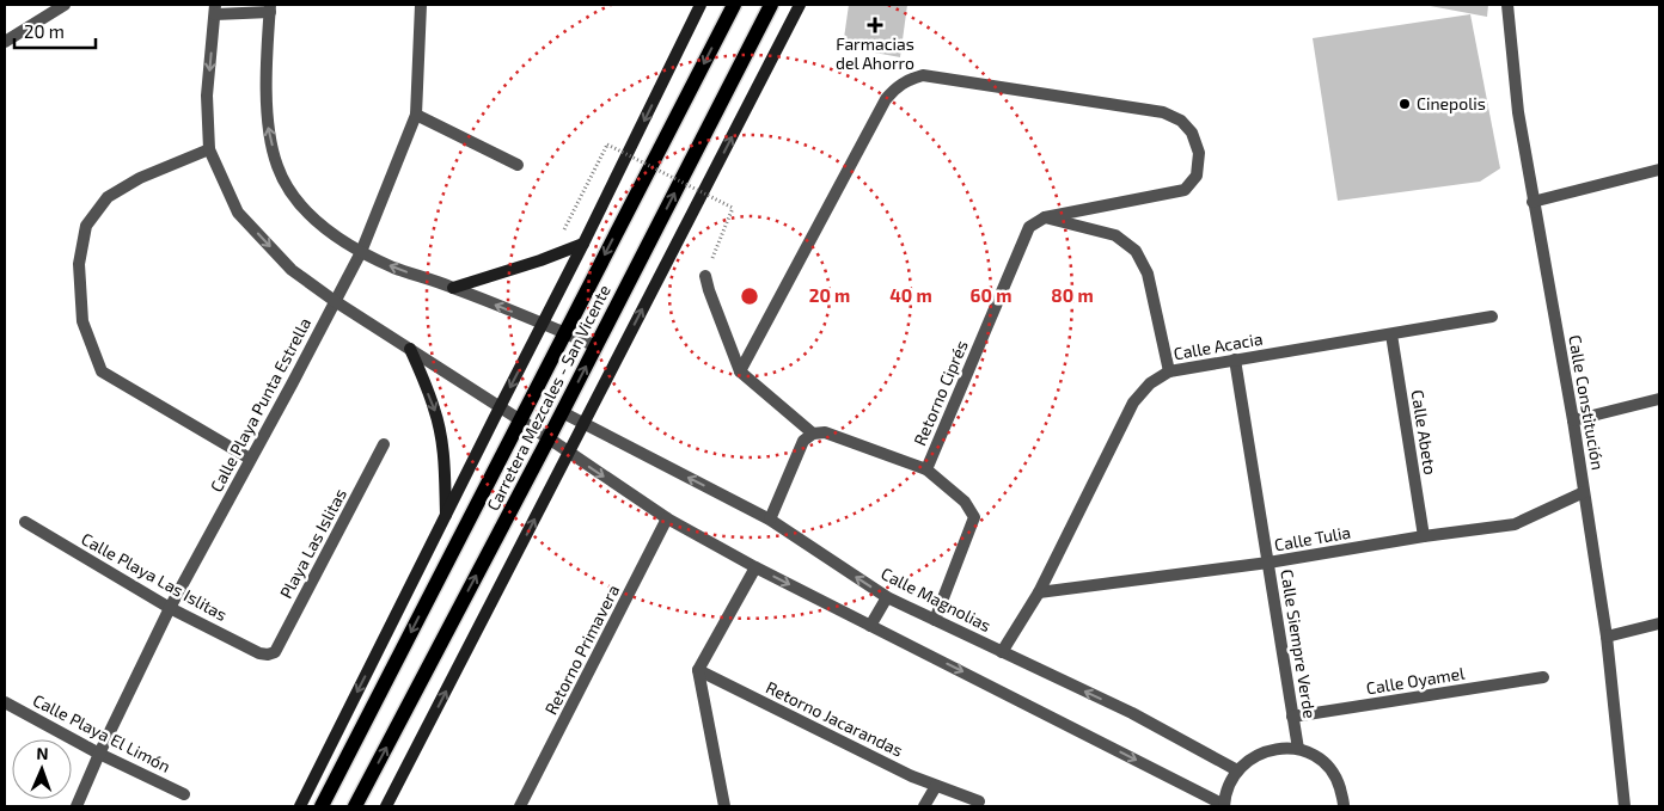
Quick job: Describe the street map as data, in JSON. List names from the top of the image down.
{
  "streets": {
    "main road": ["Carretera Mezcales - San Vicente"],
    "street": [
      "Calle Acacia",
      "Retorno Ciprés",
      "Calle Constitución",
      "Calle Playa Punta Estrella",
      "Calle Abeto",
      "Calle Tulia",
      "Playa Las Islitas",
      "Calle Playa Las Islitas",
      "Calle Magnolias",
      "Calle Siempre Verde",
      "Retorno Primavera",
      "Calle Oyamel",
      "Retorno Jacarandas",
      "Calle Playa El Limón"
    ]
  },
  "crossings": [
    ["Calle Acacia", "Calle Abeto"],
    ["Calle Acacia", "Calle Tulia"],
    ["Calle Acacia", "Calle Magnolias"],
    ["Calle Acacia", "Calle Siempre Verde"],
    ["Carretera Mezcales - San Vicente", "Calle Magnolias"],
    ["Calle Constitución", "Calle Tulia"],
    ["Calle Playa Punta Estrella", "Calle Playa Las Islitas"],
    ["Calle Playa Punta Estrella", "Calle Playa El Limón"],
    ["Calle Abeto", "Calle Tulia"],
    ["Calle Tulia", "Calle Siempre Verde"],
    ["Playa Las Islitas", "Calle Playa Las Islitas"],
    ["Calle Siempre Verde", "Calle Oyamel"]
  ],
  "places": {
    "health": ["Farmacias del Ahorro"],
    "other": ["Cinepolis"]
  },
  "scale_bar": "20 m",
  "north": "top",
  "rings": [
    "20 m",
    "40 m",
    "60 m",
    "80 m"
  ]
}
